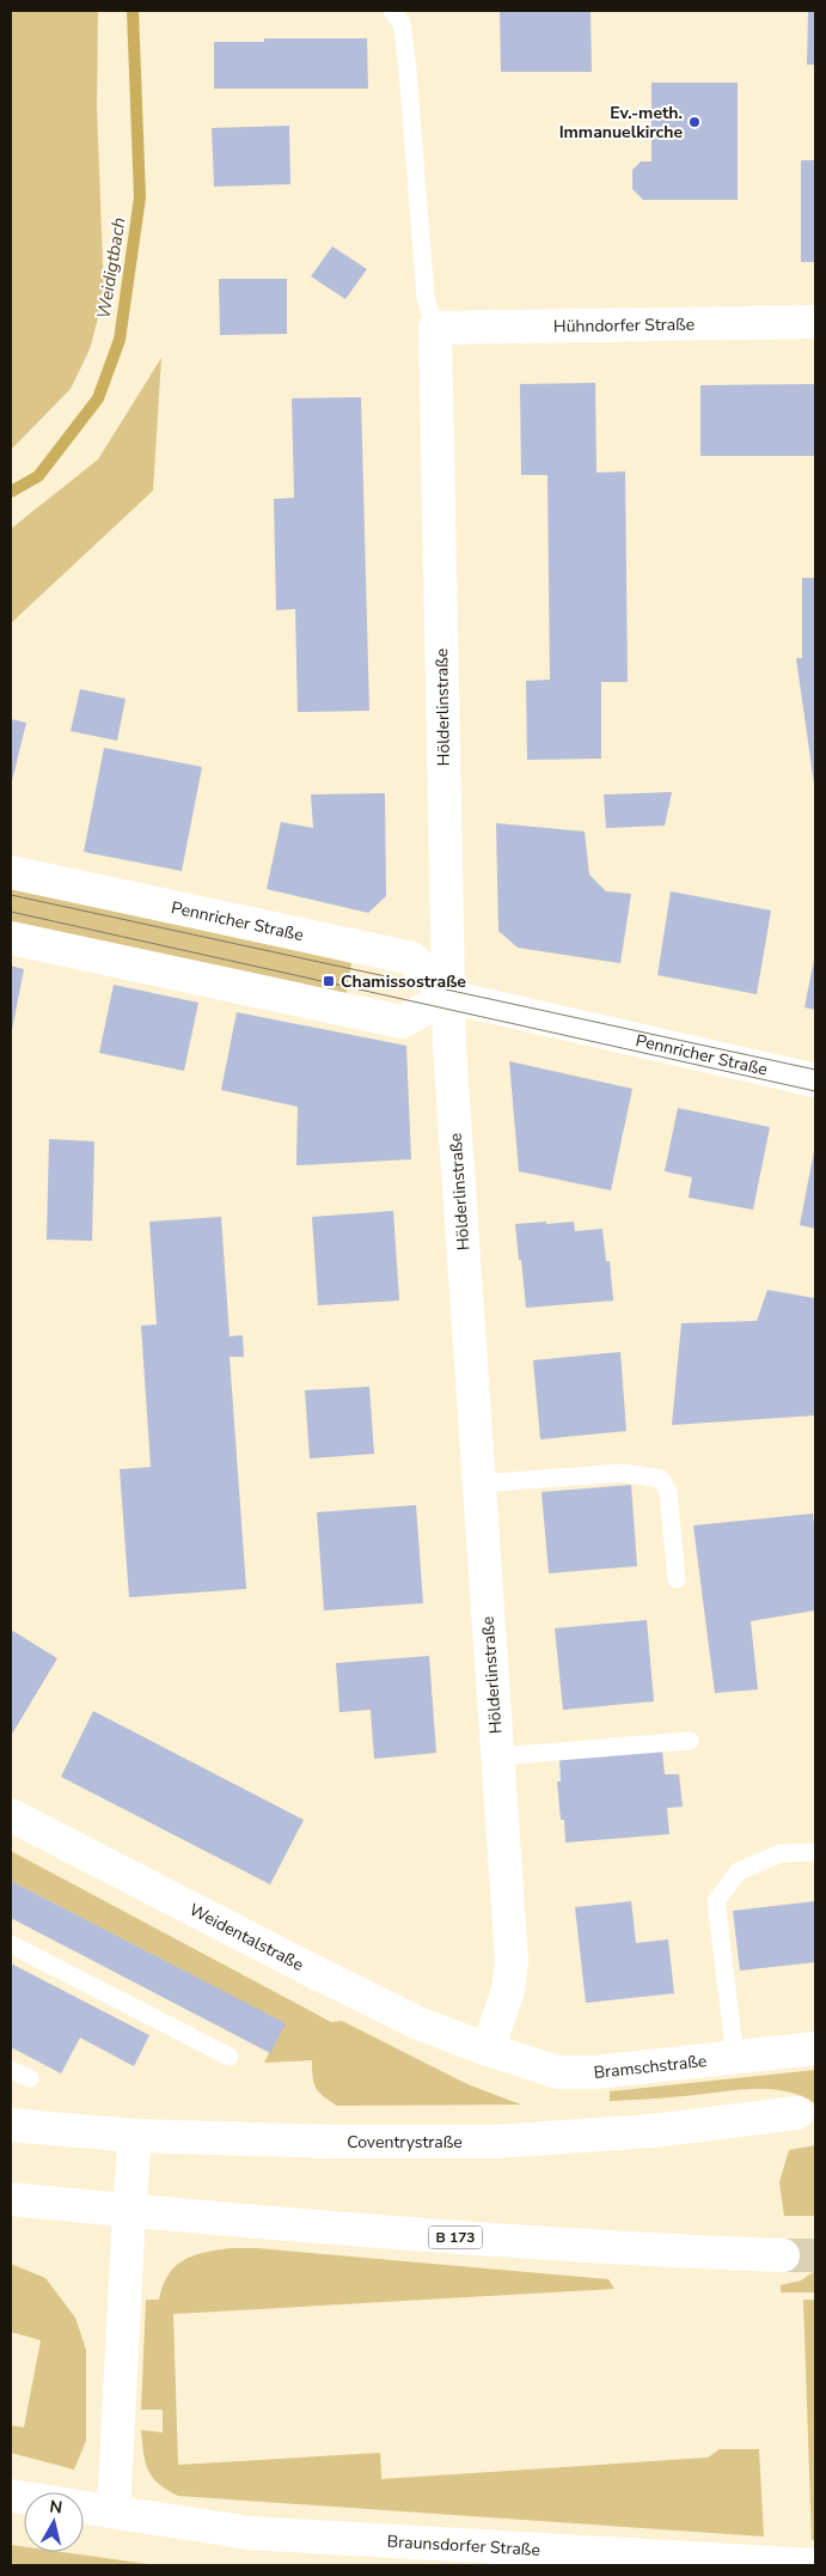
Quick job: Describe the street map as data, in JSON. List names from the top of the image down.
{
  "streets": {
    "street": [
      "Hühndorfer Straße",
      "Hölderlinstraße",
      "Pennricher Straße",
      "Weidentalstraße",
      "Bramschstraße",
      "Coventrystraße",
      "B 173",
      "Braunsdorfer Straße"
    ]
  },
  "crossings": [
    ["Hühndorfer Straße", "Hölderlinstraße"],
    ["Hölderlinstraße", "Pennricher Straße"],
    ["Hölderlinstraße", "Weidentalstraße"],
    ["Hölderlinstraße", "Bramschstraße"],
    ["Weidentalstraße", "Bramschstraße"]
  ],
  "water": ["Weidigtbach"],
  "places": {
    "other": ["Ev.-meth. Immanuelkirche"],
    "transit": ["Chamissostraße"]
  },
  "north": "top"
}
